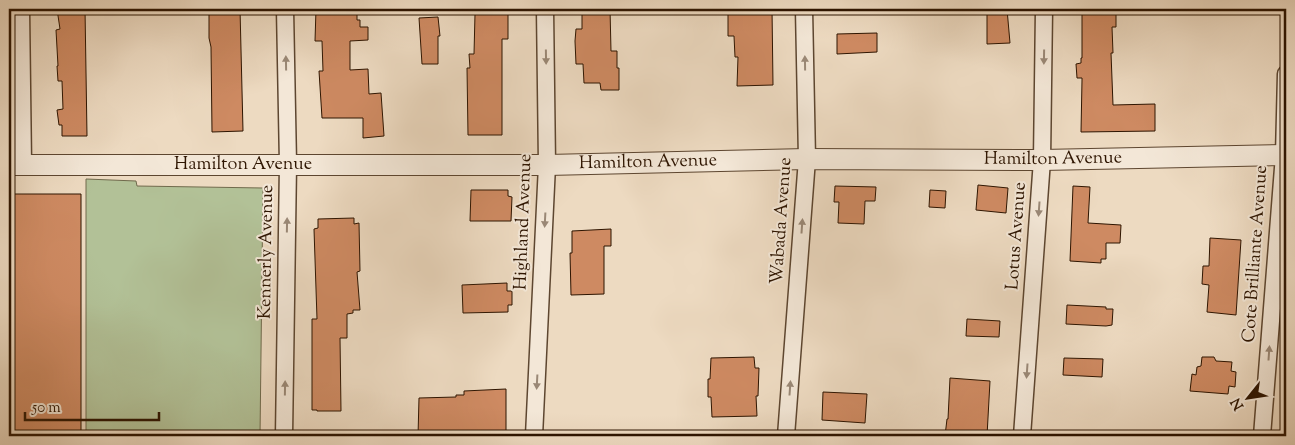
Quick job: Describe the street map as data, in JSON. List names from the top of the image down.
{
  "streets": {
    "street": [
      "Hamilton Avenue",
      "Wabada Avenue",
      "Highland Avenue",
      "Lotus Avenue",
      "Kennerly Avenue",
      "Cote Brilliante Avenue"
    ]
  },
  "crossings": [
    ["Hamilton Avenue", "Wabada Avenue"],
    ["Hamilton Avenue", "Highland Avenue"],
    ["Hamilton Avenue", "Lotus Avenue"],
    ["Hamilton Avenue", "Kennerly Avenue"],
    ["Hamilton Avenue", "Cote Brilliante Avenue"]
  ],
  "one_way": [
    "Wabada Avenue",
    "Highland Avenue",
    "Lotus Avenue",
    "Kennerly Avenue",
    "Cote Brilliante Avenue"
  ],
  "scale_bar": "50 m",
  "north": "bottom left"
}
